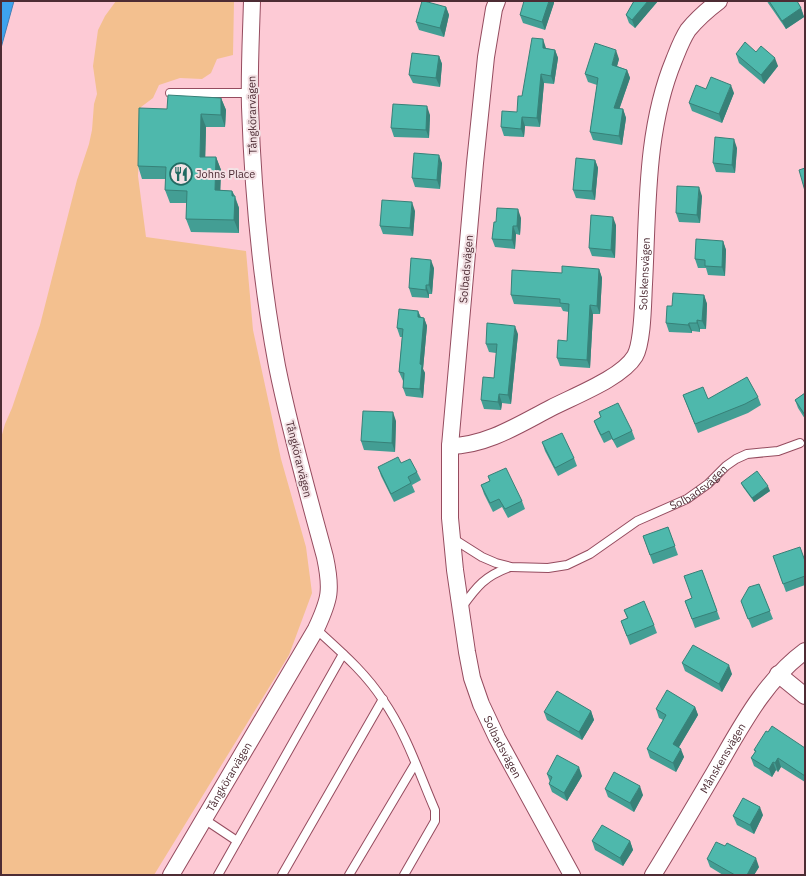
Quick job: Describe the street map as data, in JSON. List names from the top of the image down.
{
  "streets": {
    "street": [
      "Tångkörarvägen",
      "Solbadsvägen",
      "Solskensvägen",
      "Månskensvägen"
    ]
  },
  "crossings": [
    ["Solbadsvägen", "Solskensvägen"]
  ],
  "places": {
    "restaurant": ["Johns Place"]
  }
}
